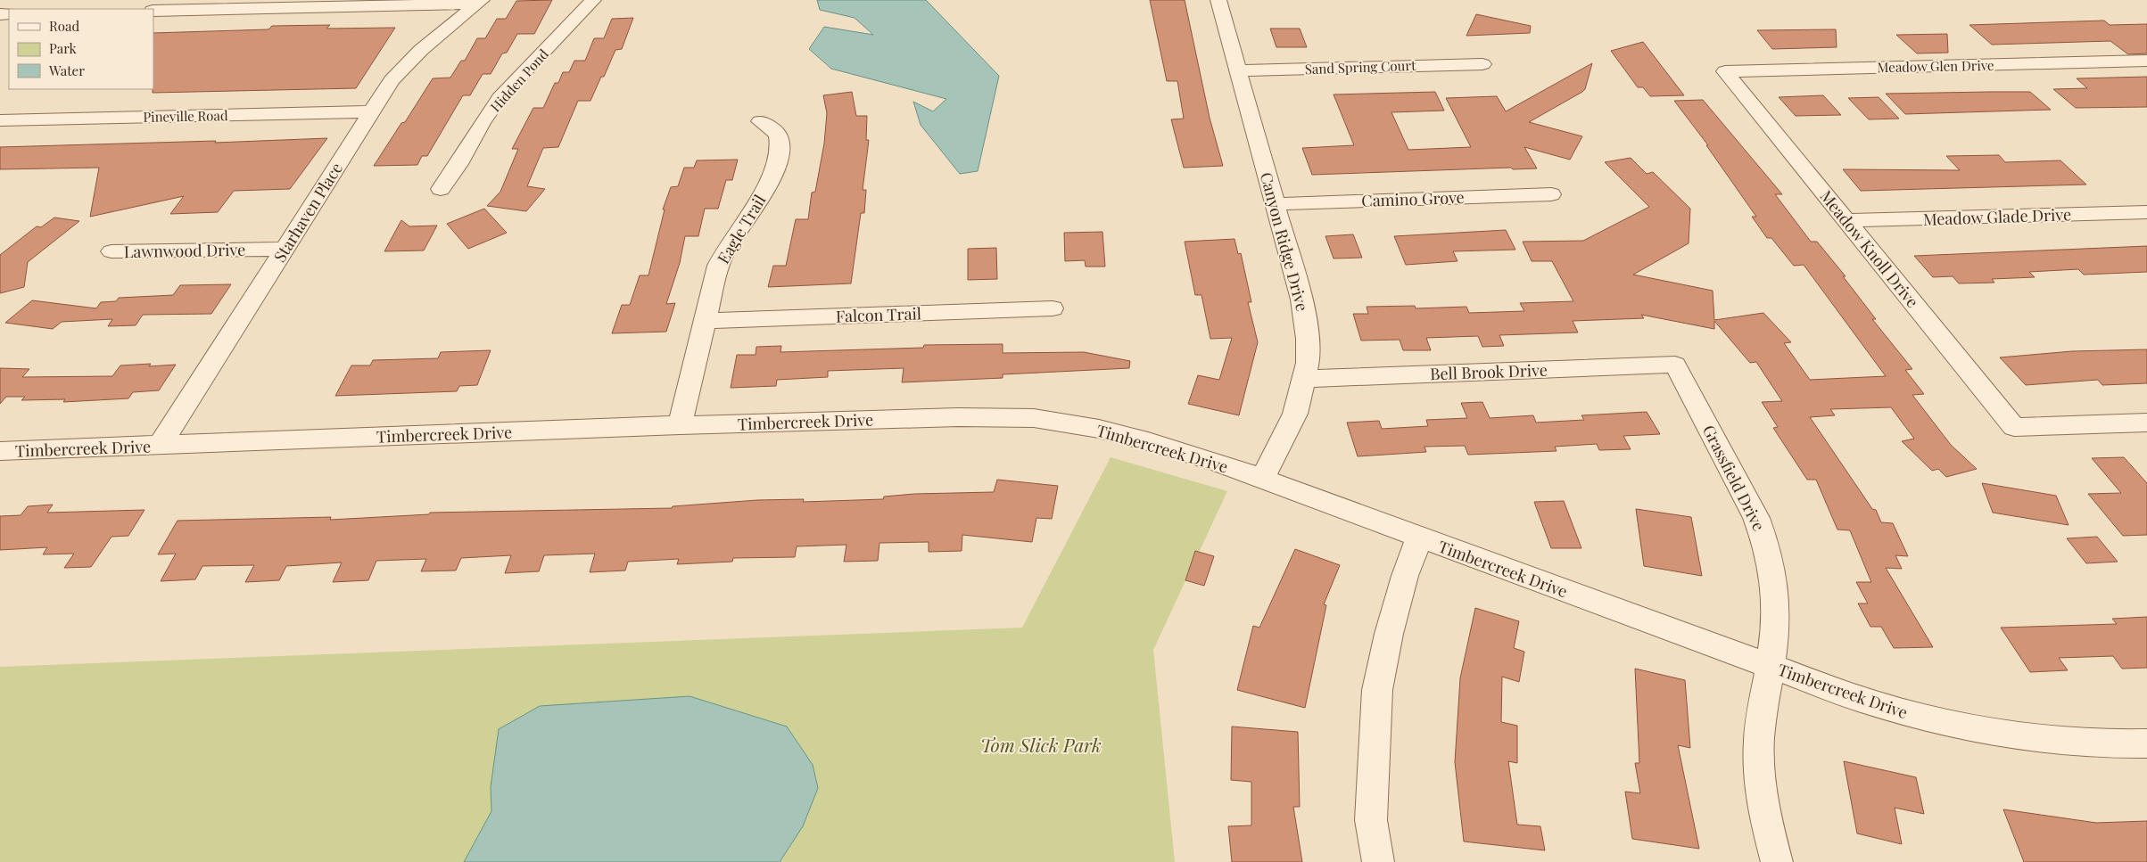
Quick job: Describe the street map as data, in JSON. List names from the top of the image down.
{
  "streets": {
    "street": [
      "Meadow Glen Drive",
      "Sand Spring Court",
      "Hidden Pond",
      "Pineville Road",
      "Camino Grove",
      "Starhaven Place",
      "Meadow Glade Drive",
      "Eagle Trail",
      "Canyon Ridge Drive",
      "Meadow Knoll Drive",
      "Lawnwood Drive",
      "Falcon Trail",
      "Bell Brook Drive",
      "Timbercreek Drive",
      "Grassfield Drive"
    ]
  },
  "crossings": [
    ["Meadow Glen Drive", "Meadow Knoll Drive"],
    ["Sand Spring Court", "Canyon Ridge Drive"],
    ["Pineville Road", "Starhaven Place"],
    ["Camino Grove", "Canyon Ridge Drive"],
    ["Starhaven Place", "Lawnwood Drive"],
    ["Starhaven Place", "Timbercreek Drive"],
    ["Meadow Glade Drive", "Meadow Knoll Drive"],
    ["Eagle Trail", "Falcon Trail"],
    ["Eagle Trail", "Timbercreek Drive"],
    ["Canyon Ridge Drive", "Bell Brook Drive"],
    ["Canyon Ridge Drive", "Timbercreek Drive"],
    ["Bell Brook Drive", "Grassfield Drive"],
    ["Timbercreek Drive", "Grassfield Drive"]
  ],
  "parks": ["Tom Slick Park"],
  "legend": ["Road", "Park", "Water"]
}
